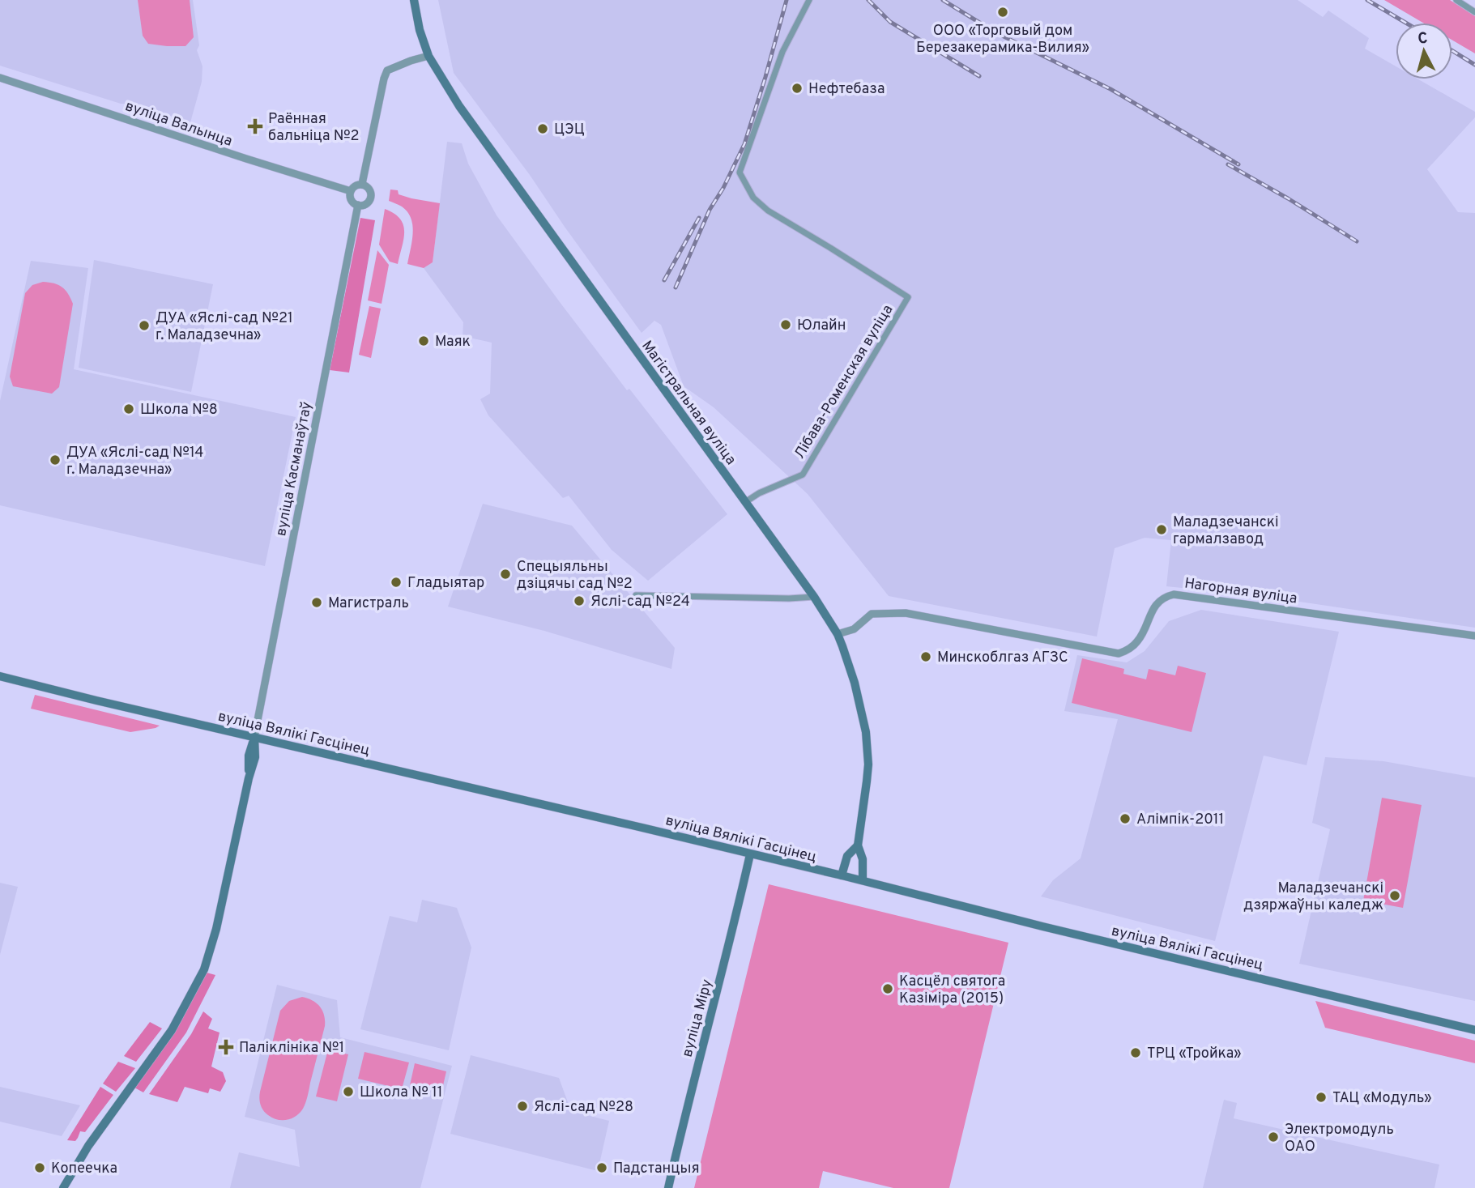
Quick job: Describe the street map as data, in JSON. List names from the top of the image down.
{
  "streets": {
    "main road": ["Магістральная вуліца", "вуліца Вялікі Гасцінец", "вуліца Міру"],
    "street": [
      "вуліца Валынца",
      "Лібава-Роменская вуліца",
      "вуліца Касманаўтаў",
      "Нагорная вуліца"
    ]
  },
  "crossings": [
    ["вуліца Валынца", "вуліца Касманаўтаў"],
    ["Лібава-Роменская вуліца", "Магістральная вуліца"],
    ["Магістральная вуліца", "Нагорная вуліца"],
    ["вуліца Касманаўтаў", "вуліца Вялікі Гасцінец"],
    ["вуліца Вялікі Гасцінец", "вуліца Міру"]
  ],
  "places": {
    "other": [
      "ООО «Торговый дом Березакерамика-Вилия»",
      "Нефтебаза",
      "ЦЭЦ",
      "Юлайн",
      "ДУА «Яслі-сад №21 г. Маладзечна»",
      "Маяк",
      "Школа №8",
      "ДУА «Яслі-сад №14 г. Маладзечна»",
      "Маладзечанскі гармалзавод",
      "Спецыяльны дзіцячы сад №2",
      "Гладыятар",
      "Яслі-сад №24",
      "Магистраль",
      "Минскоблгаз АГЗС",
      "Алімпік-2011",
      "Маладзечанскі дзяржаўны каледж",
      "Касцёл святога Казіміра (2015)",
      "ТРЦ «Тройка»",
      "Школа № 11",
      "ТАЦ «Модуль»",
      "Яслі-сад №28",
      "Электромодуль ОАО",
      "Копеечка",
      "Падстанцыя"
    ],
    "health": ["Раённая бальніца №2", "Паліклініка №1"]
  },
  "north": "top"
}
